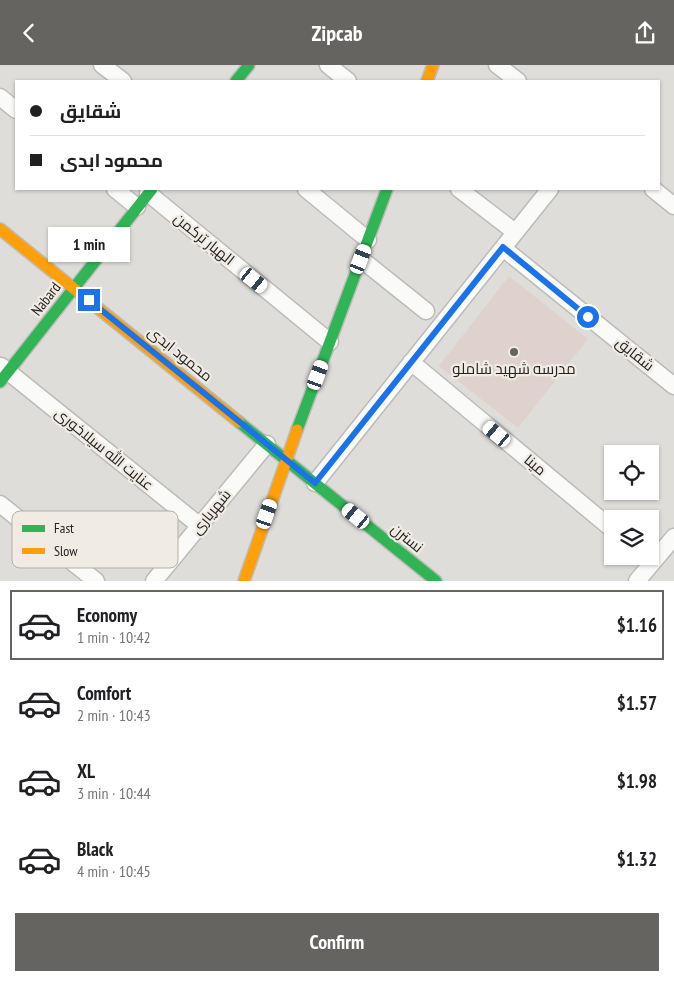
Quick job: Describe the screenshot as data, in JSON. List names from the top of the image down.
{
  "streets": {
    "street": [
      "الهیار ترکمن",
      "Nabard",
      "محمود ابدی",
      "شقایق",
      "عنایت الله سیلاخوری",
      "مینا",
      "شهریاری",
      "نسترن"
    ]
  },
  "crossings": [
    ["الهیار ترکمن", "Nabard"],
    ["Nabard", "محمود ابدی"],
    ["Nabard", "عنایت الله سیلاخوری"],
    ["محمود ابدی", "شهریاری"],
    ["محمود ابدی", "نسترن"],
    ["عنایت الله سیلاخوری", "شهریاری"],
    ["شهریاری", "نسترن"]
  ],
  "places": ["مدرسه شهید شاملو"],
  "legend": ["Fast", "Slow"],
  "page": {
    "header": "Zipcab",
    "banner": ["شقایق", "محمود ابدی"],
    "bubble": "1 min",
    "list": [
      {
        "name": "Economy",
        "note": "1 min · 10:42",
        "value": "$1.16"
      },
      {
        "name": "Comfort",
        "note": "2 min · 10:43",
        "value": "$1.57"
      },
      {
        "name": "XL",
        "note": "3 min · 10:44",
        "value": "$1.98"
      },
      {
        "name": "Black",
        "note": "4 min · 10:45",
        "value": "$1.32"
      }
    ],
    "buttons": "Confirm"
  }
}
